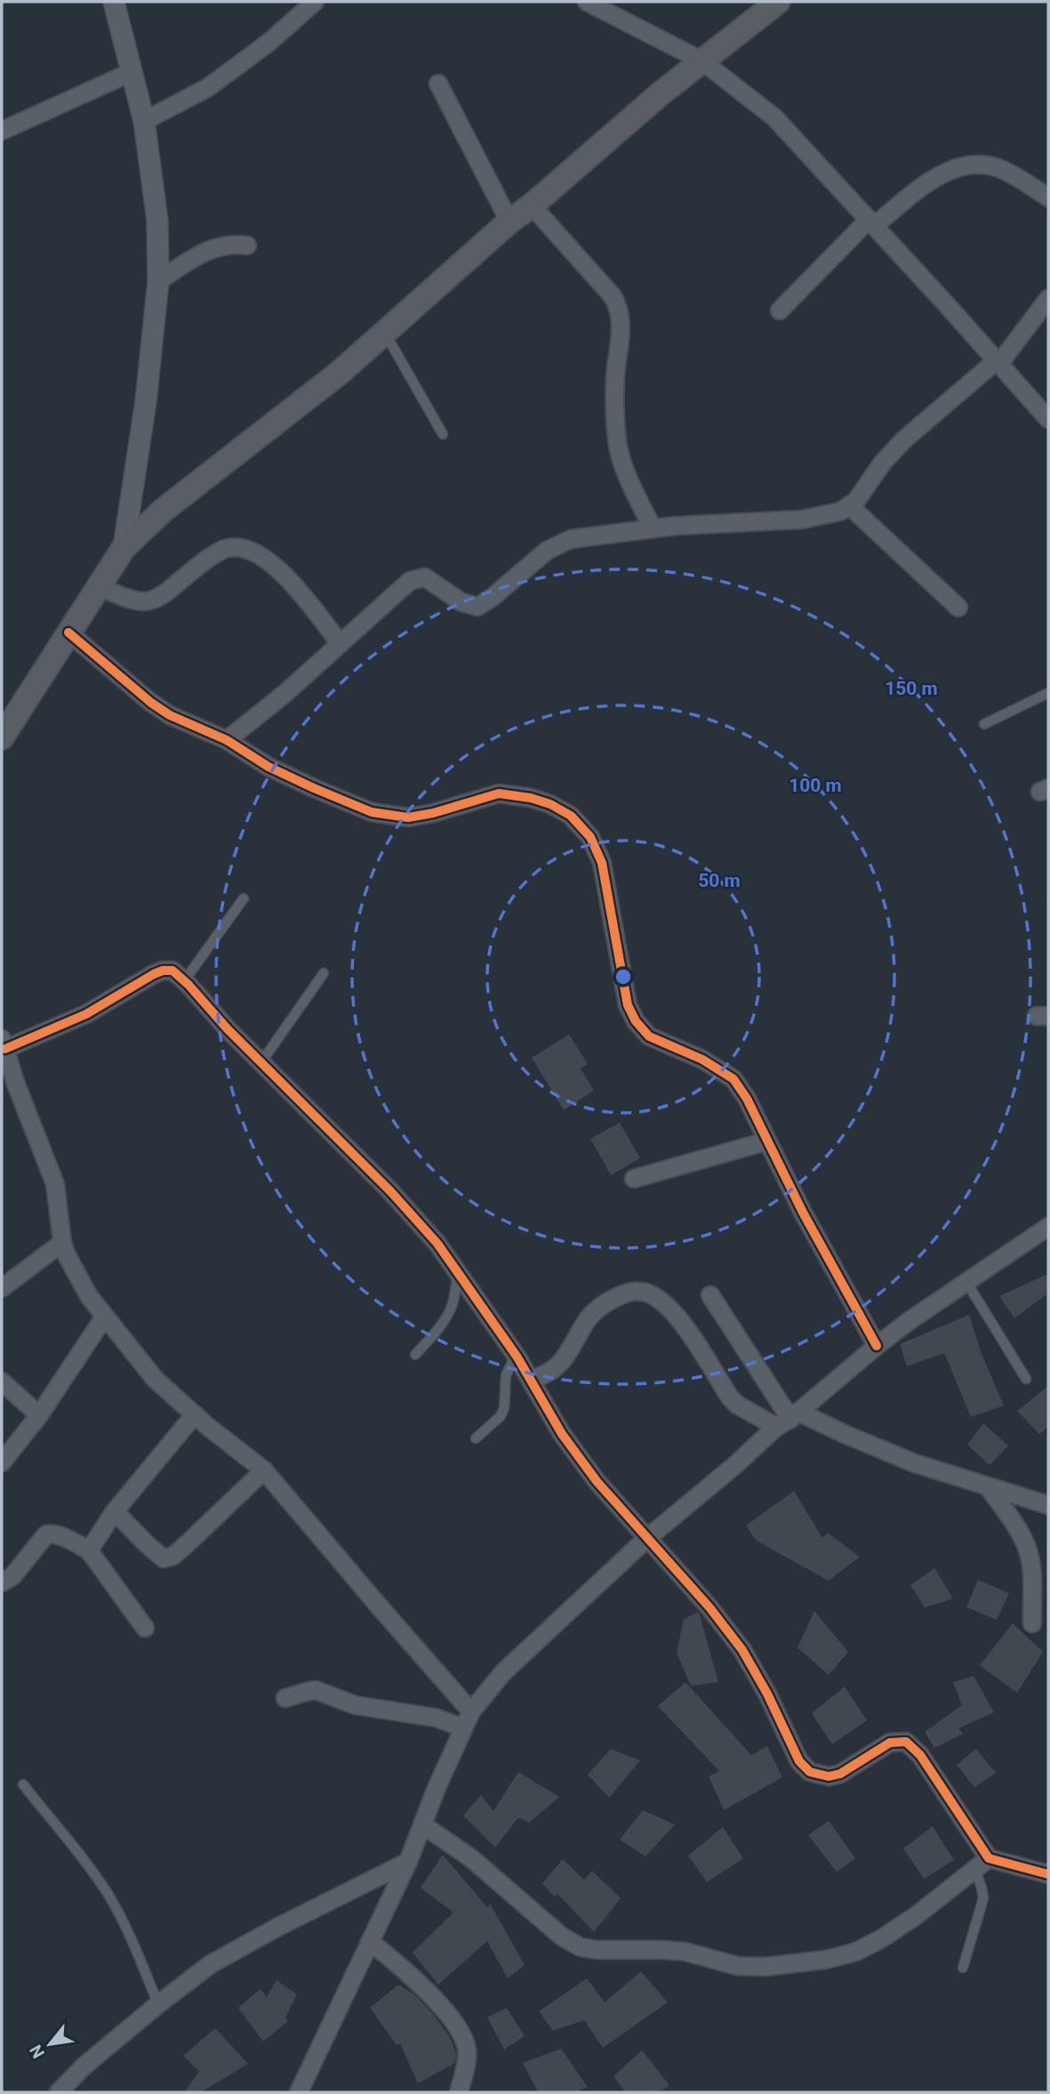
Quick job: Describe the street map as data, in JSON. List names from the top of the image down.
{
  "north": "bottom left",
  "rings": ["150 m", "100 m", "50 m"]
}
